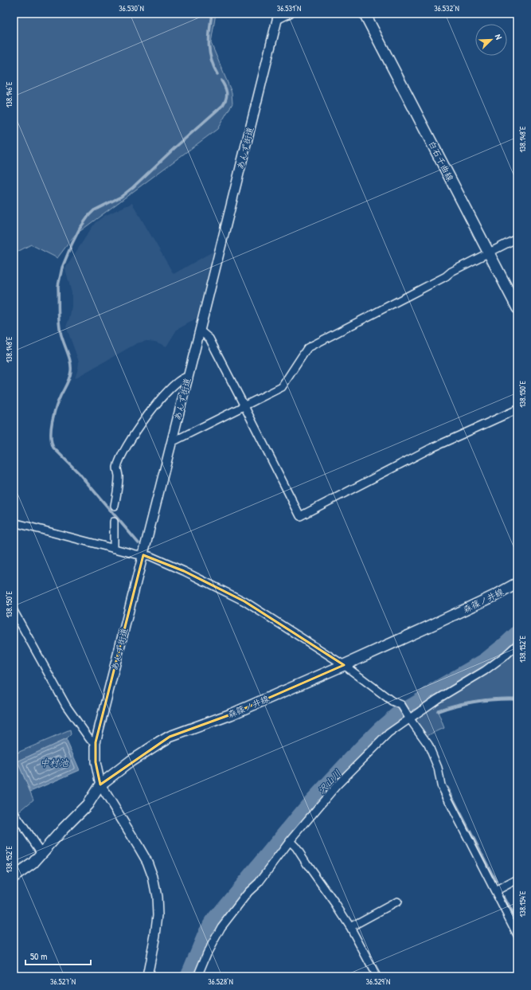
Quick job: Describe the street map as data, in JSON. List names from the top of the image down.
{
  "streets": {
    "main road": ["白石千曲線", "森篠ノ井線"],
    "street": ["あんず街道"]
  },
  "crossings": [
    ["あんず街道", "森篠ノ井線"]
  ],
  "water": ["中村池", "沢山川"],
  "scale_bar": "50 m",
  "north": "top right",
  "coordinates": [
    "36.530°N",
    "36.531°N",
    "36.532°N",
    "138.146°E",
    "138.148°E",
    "138.150°E",
    "138.152°E",
    "138.154°E",
    "36.527°N",
    "36.528°N",
    "36.529°N"
  ]
}
